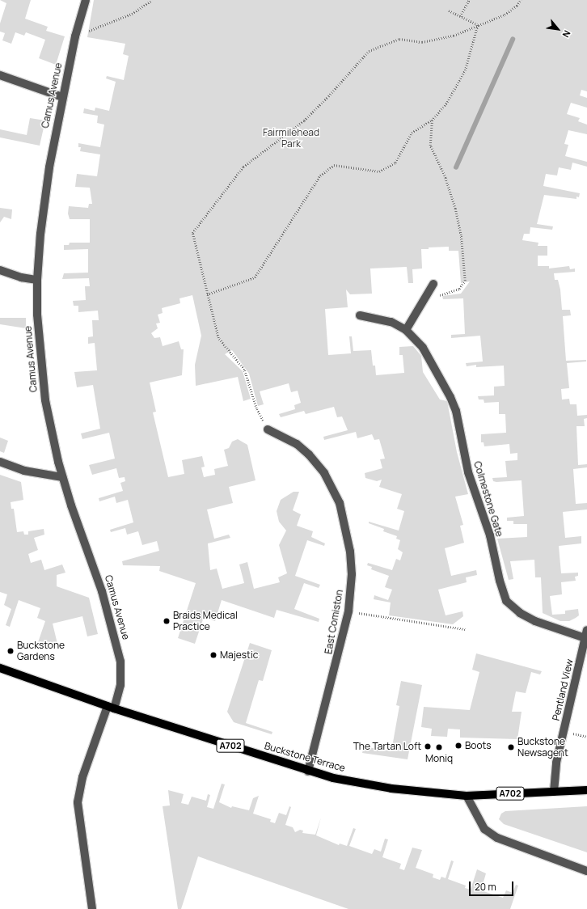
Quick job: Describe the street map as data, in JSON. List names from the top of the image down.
{
  "streets": {
    "main road": ["A702", "Buckstone Terrace"],
    "street": [
      "Camus Avenue",
      "Colmestone Gate",
      "East Comiston",
      "Pentland View"
    ]
  },
  "crossings": [
    ["Camus Avenue", "Buckstone Terrace"],
    ["Colmestone Gate", "Pentland View"],
    ["East Comiston", "Buckstone Terrace"],
    ["Pentland View", "A702"],
    ["A702", "Buckstone Terrace"]
  ],
  "parks": ["Fairmilehead Park"],
  "places": [
    "Braids Medical Practice",
    "Buckstone Gardens",
    "Majestic",
    "Boots",
    "The Tartan Loft",
    "Moniq",
    "Buckstone Newsagent"
  ],
  "scale_bar": "20 m",
  "north": "bottom right"
}
